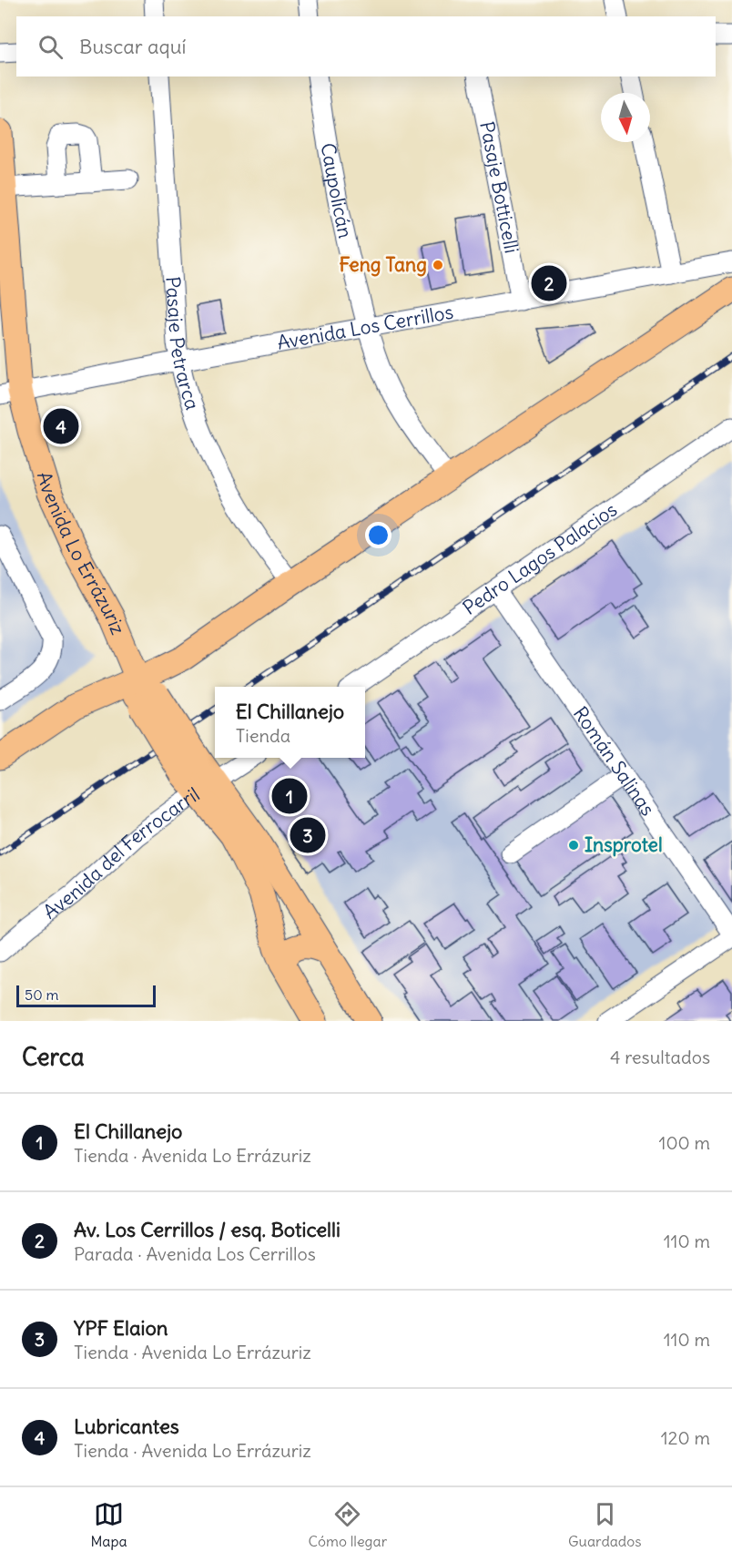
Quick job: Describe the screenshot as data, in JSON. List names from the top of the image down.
{
  "streets": {
    "main road": ["Avenida Lo Errázuriz"],
    "street": [
      "Pasaje Botticelli",
      "Caupolicán",
      "Avenida Los Cerrillos",
      "Pasaje Petrarca",
      "Pedro Lagos Palacios",
      "Román Salinas",
      "Avenida del Ferrocarril"
    ]
  },
  "crossings": [
    ["Pasaje Botticelli", "Avenida Los Cerrillos"],
    ["Caupolicán", "Avenida Los Cerrillos"],
    ["Avenida Los Cerrillos", "Pasaje Petrarca"],
    ["Avenida Los Cerrillos", "Avenida Lo Errázuriz"],
    ["Avenida Lo Errázuriz", "Avenida del Ferrocarril"],
    ["Pedro Lagos Palacios", "Román Salinas"]
  ],
  "places": ["Feng Tang", "Insprotel"],
  "scale_bar": "50 m",
  "north": "bottom",
  "page": {
    "search": "Buscar aquí",
    "pins": [
      "2",
      "4",
      "1",
      "3"
    ],
    "popup": ["El Chillanejo", "Tienda"],
    "scale": "50 m",
    "heading": ["Cerca", "4 resultados"],
    "list": [
      {
        "mark": "1",
        "name": "El Chillanejo",
        "note": "Tienda · Avenida Lo Errázuriz",
        "value": "100 m"
      },
      {
        "mark": "2",
        "name": "Av. Los Cerrillos / esq. Boticelli",
        "note": "Parada · Avenida Los Cerrillos",
        "value": "110 m"
      },
      {
        "mark": "3",
        "name": "YPF Elaion",
        "note": "Tienda · Avenida Lo Errázuriz",
        "value": "110 m"
      },
      {
        "mark": "4",
        "name": "Lubricantes",
        "note": "Tienda · Avenida Lo Errázuriz",
        "value": "120 m"
      }
    ],
    "nav": ["Mapa", "Cómo llegar", "Guardados"]
  }
}
